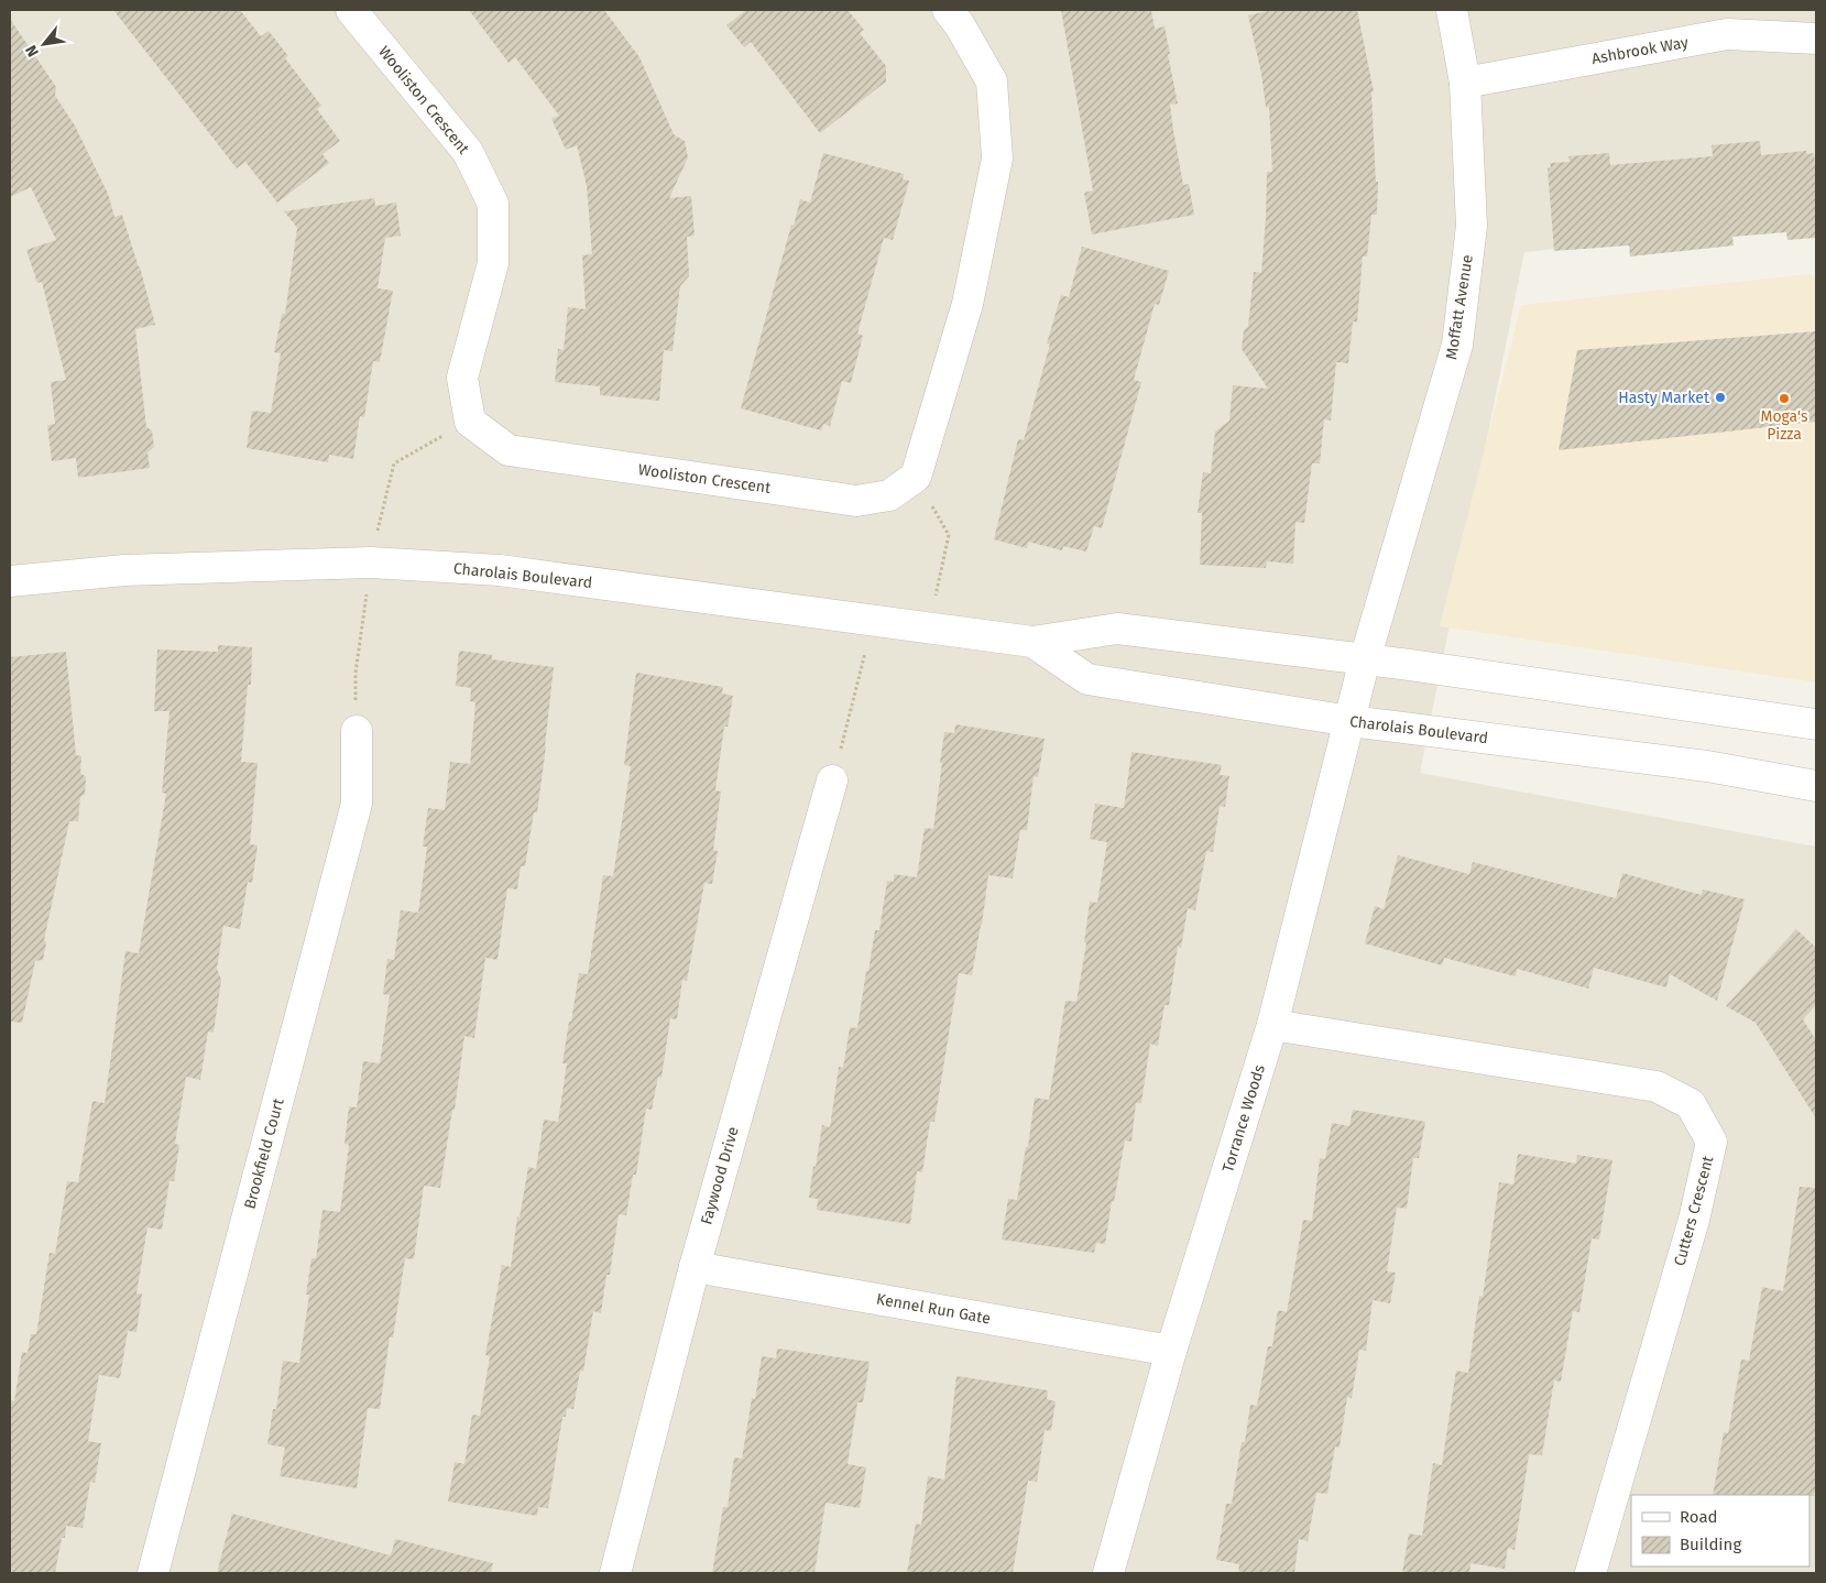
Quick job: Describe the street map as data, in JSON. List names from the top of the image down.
{
  "streets": {
    "street": [
      "Ashbrook Way",
      "Wooliston Crescent",
      "Moffatt Avenue",
      "Charolais Boulevard",
      "Torrance Woods",
      "Brookfield Court",
      "Faywood Drive",
      "Cutters Crescent",
      "Kennel Run Gate"
    ]
  },
  "crossings": [
    ["Ashbrook Way", "Moffatt Avenue"],
    ["Moffatt Avenue", "Charolais Boulevard"],
    ["Moffatt Avenue", "Torrance Woods"],
    ["Charolais Boulevard", "Torrance Woods"],
    ["Torrance Woods", "Cutters Crescent"],
    ["Torrance Woods", "Kennel Run Gate"],
    ["Faywood Drive", "Kennel Run Gate"]
  ],
  "places": ["Hasty Market", "Moga's Pizza"],
  "legend": ["Road", "Building"],
  "north": "bottom left"
}
